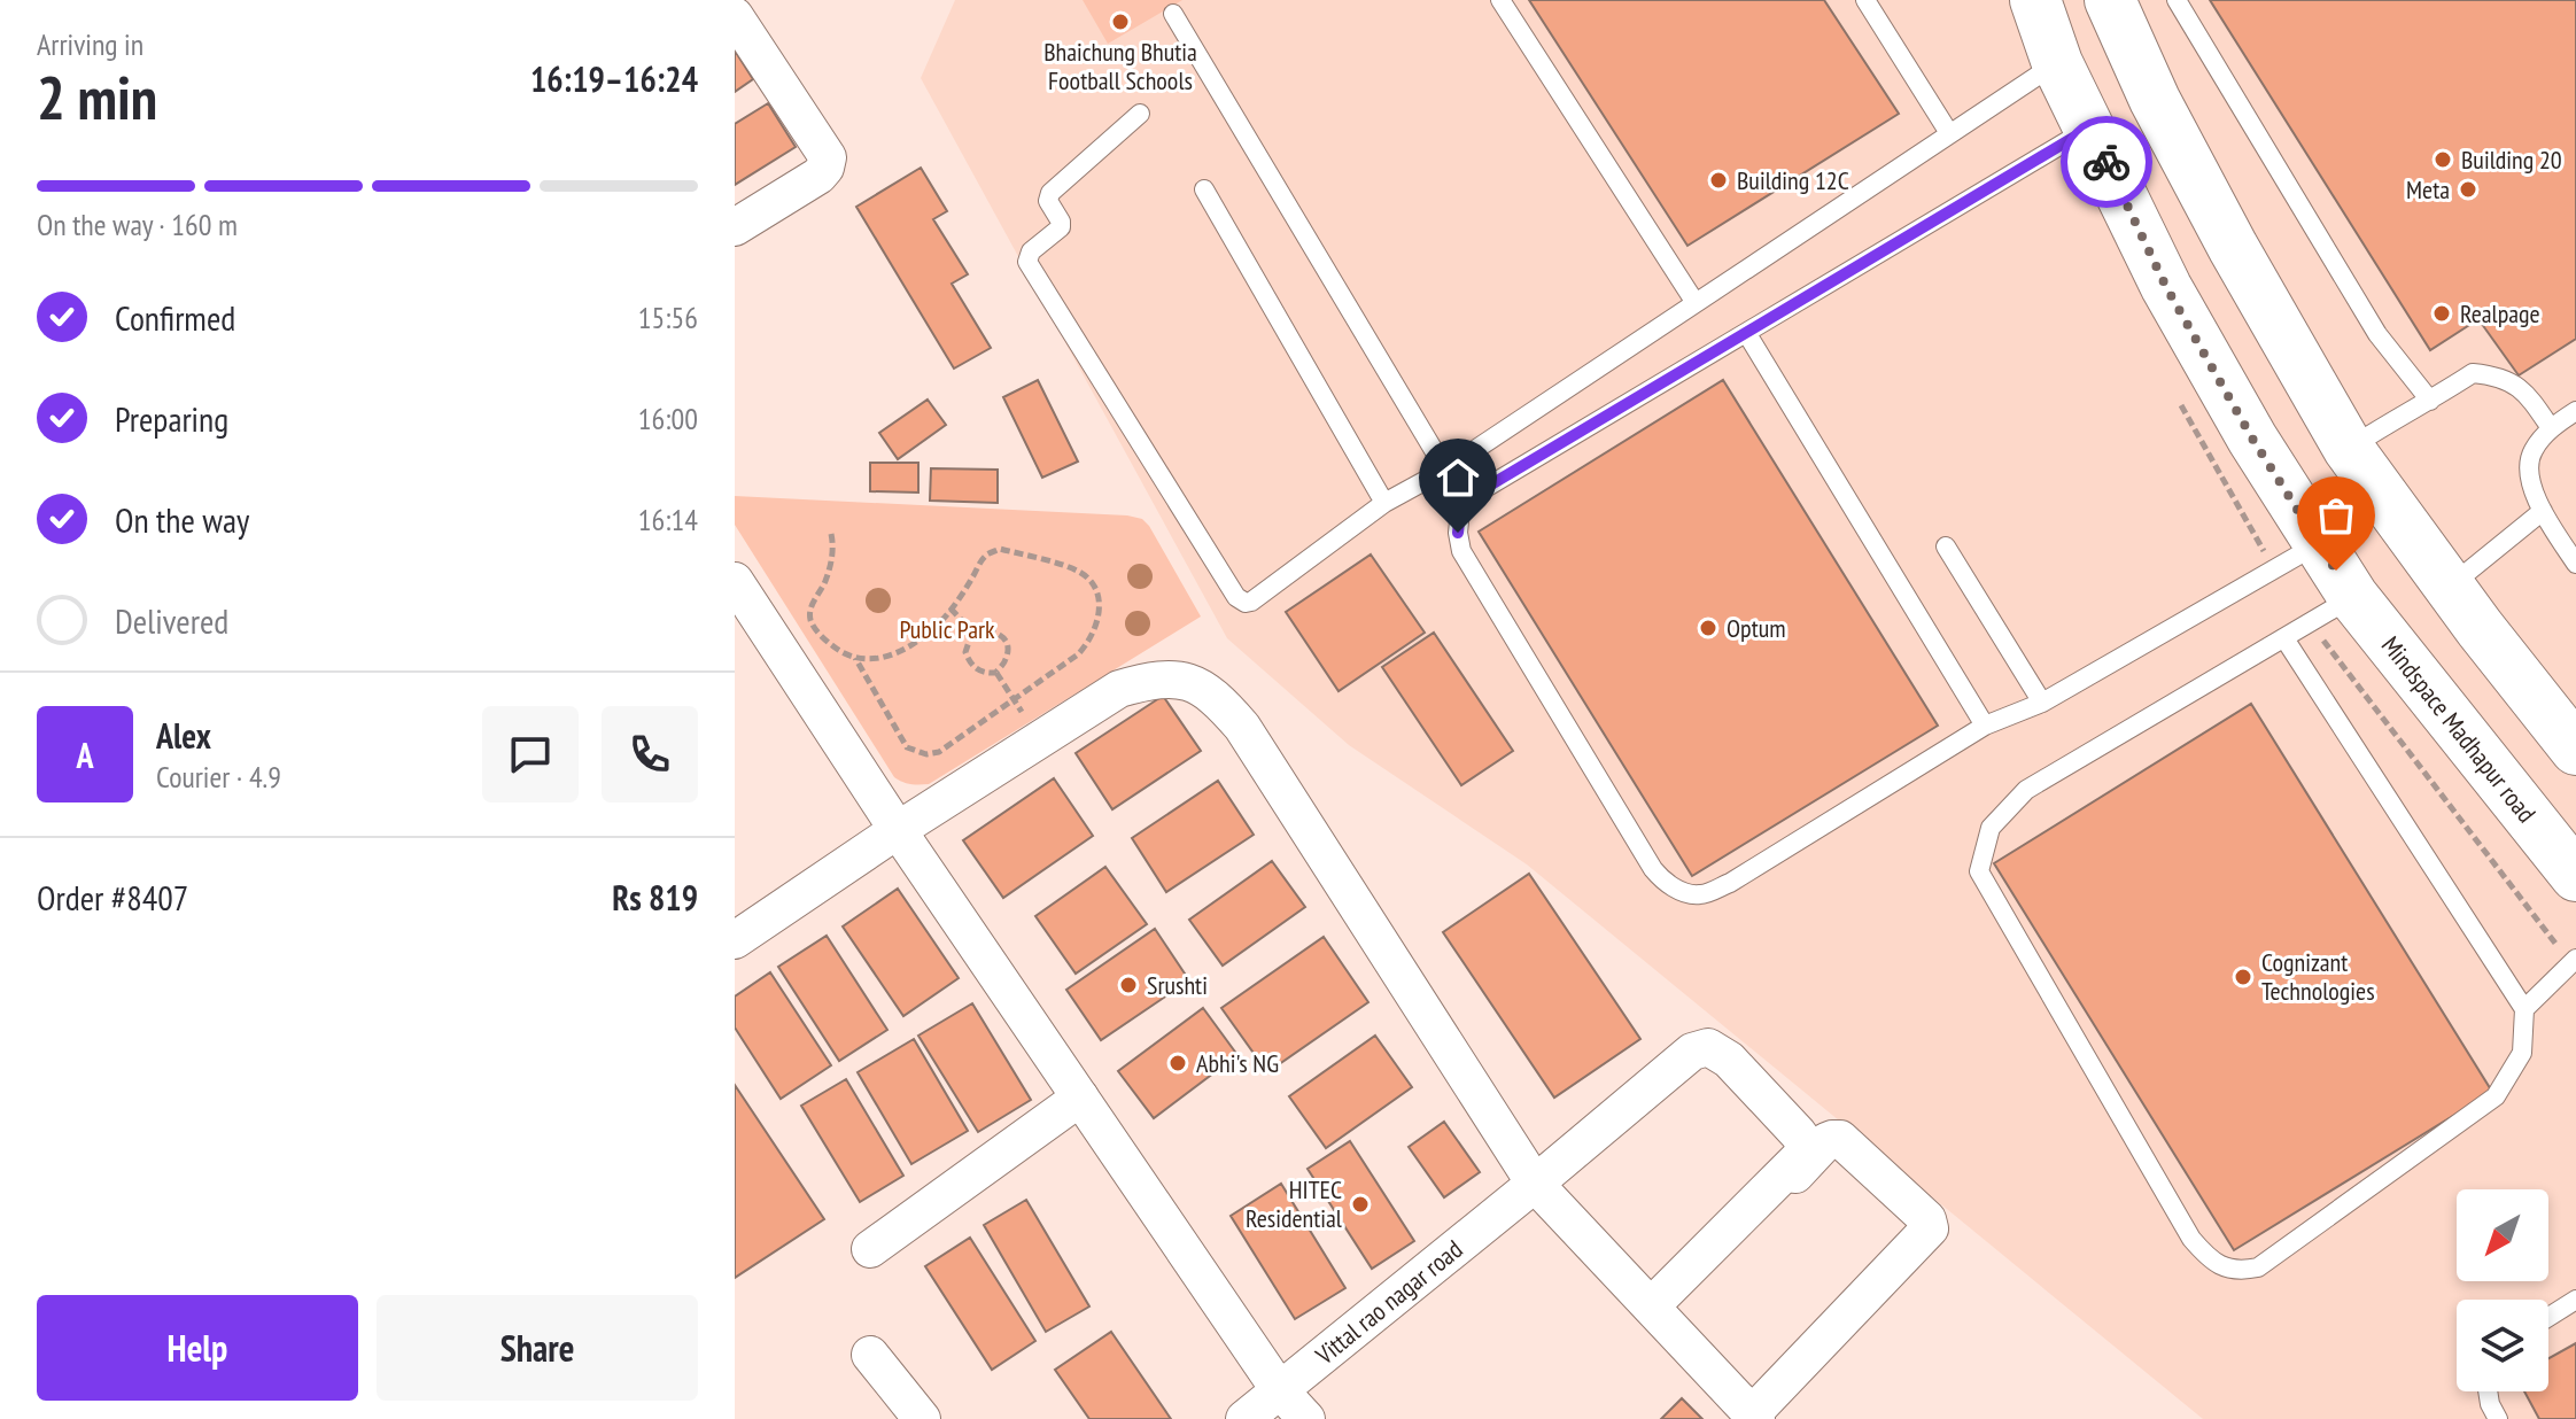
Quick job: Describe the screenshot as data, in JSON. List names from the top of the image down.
{
  "streets": {
    "street": ["Mindspace Madhapur road", "Vittal rao nagar road"]
  },
  "parks": ["Public Park"],
  "places": [
    "Bhaichung Bhutia Football Schools",
    "Building 20",
    "Building 12C",
    "Meta",
    "Realpage",
    "Optum",
    "Cognizant Technologies",
    "Srushti",
    "Abhi's NG",
    "HITEC Residential"
  ],
  "north": "bottom left",
  "page": {
    "heading": ["2 min", "Arriving in", "16:19–16:24"],
    "panel": [
      "Alex",
      "Courier · 4.9",
      "Order #8407",
      "Rs 819"
    ],
    "bar": "On the way · 160 m",
    "list": [
      ["Confirmed", "15:56"],
      ["Preparing", "16:00"],
      ["On the way", "16:14"],
      "Delivered"
    ],
    "round": "A",
    "buttons": ["Help", "Share"]
  }
}
